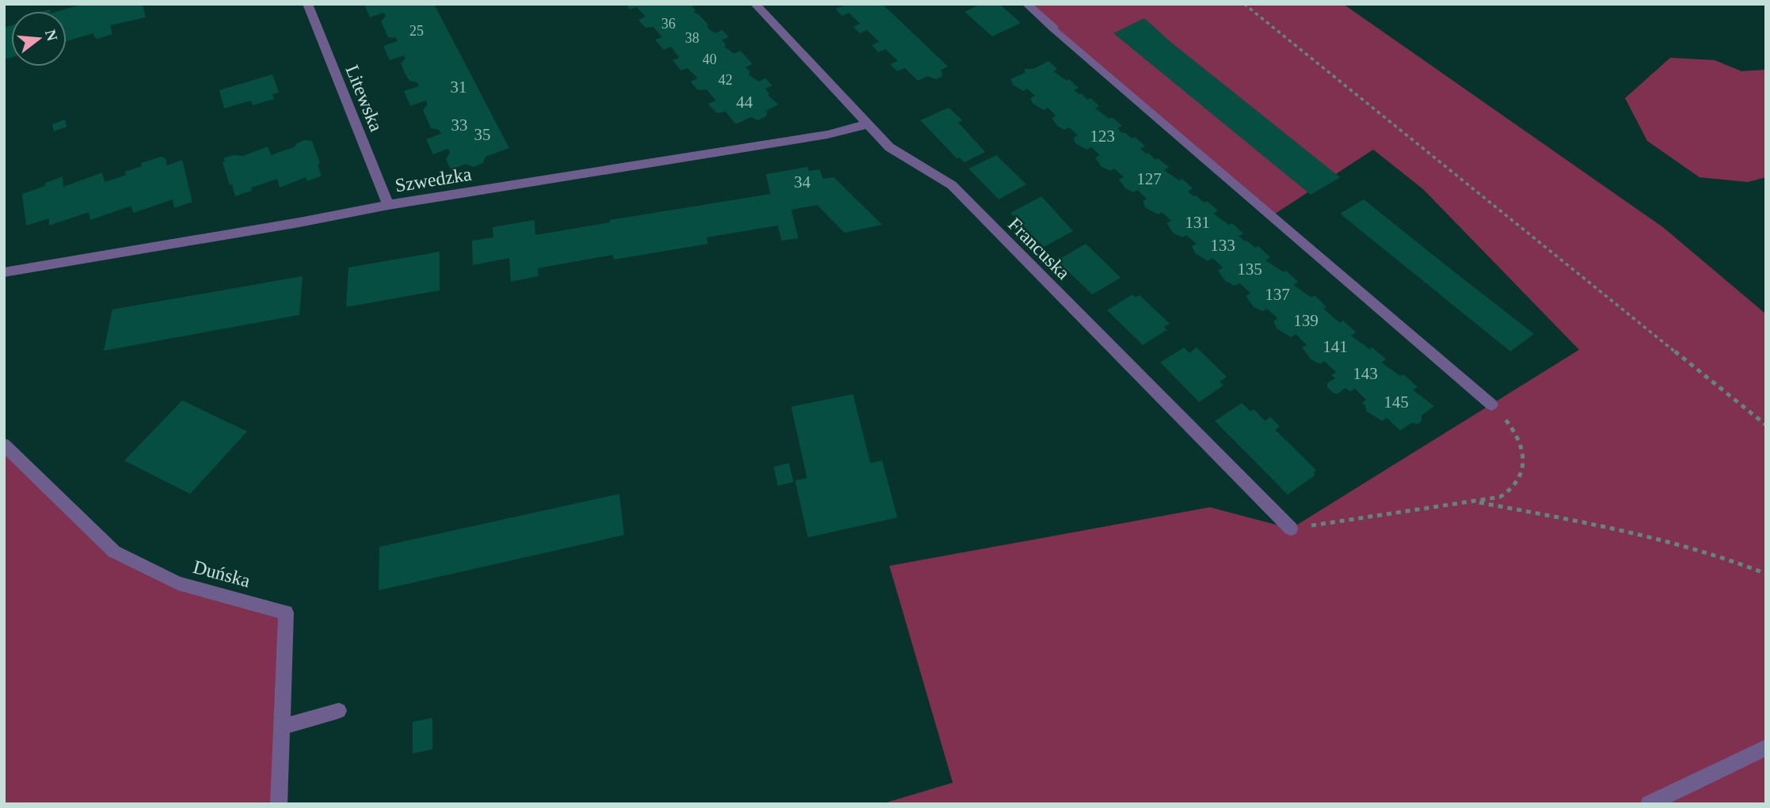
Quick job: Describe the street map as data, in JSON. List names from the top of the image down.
{
  "streets": {
    "street": [
      "Litewska",
      "Szwedzka",
      "Francuska",
      "Duńska"
    ]
  },
  "crossings": [
    ["Litewska", "Szwedzka"],
    ["Szwedzka", "Francuska"]
  ],
  "house_numbers": [
    "36",
    "25",
    "38",
    "40",
    "42",
    "31",
    "44",
    "33",
    "35",
    "123",
    "127",
    "34",
    "131",
    "133",
    "135",
    "137",
    "139",
    "141",
    "143",
    "145"
  ],
  "north": "right"
}
